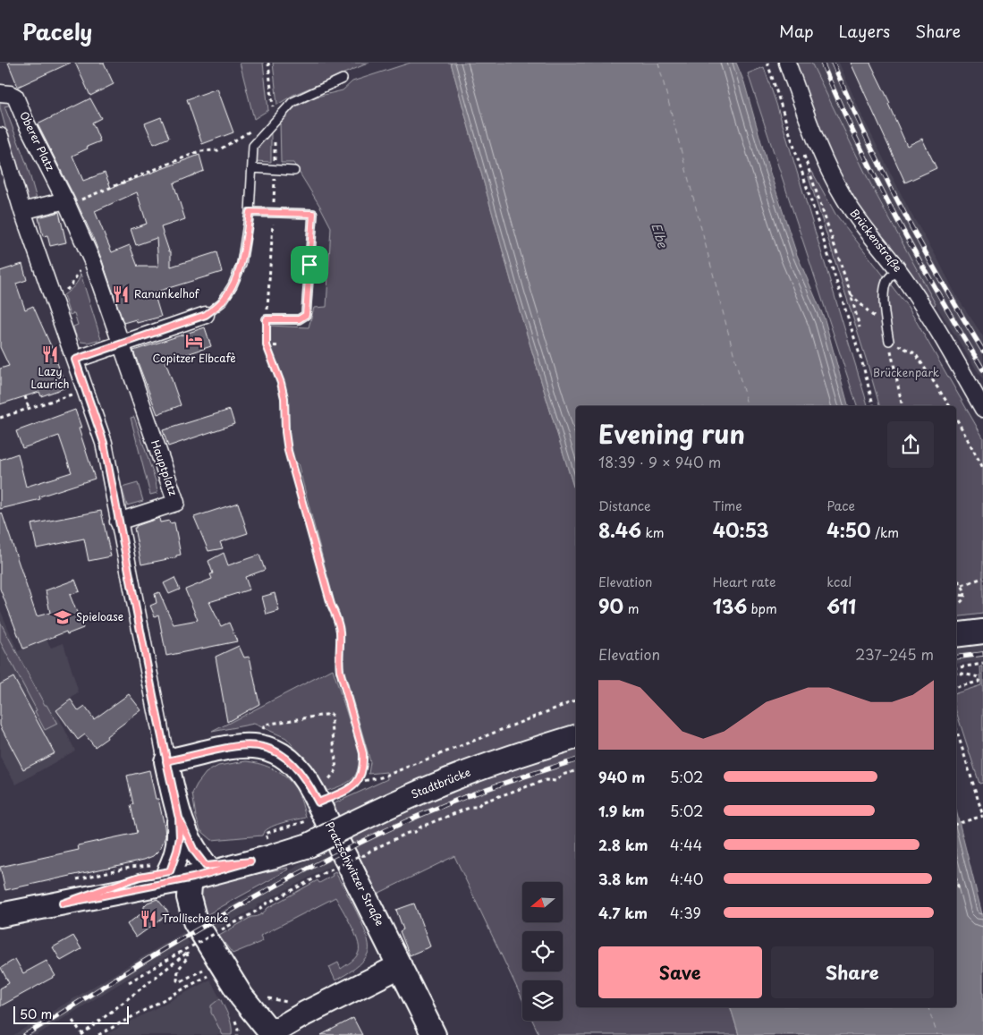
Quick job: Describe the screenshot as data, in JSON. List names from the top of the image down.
{
  "streets": {
    "street": [
      "Oberer Platz",
      "Brückenstraße",
      "Hauptplatz",
      "Stadtbrücke",
      "Pratzschwitzer Straße"
    ]
  },
  "crossings": [
    ["Oberer Platz", "Hauptplatz"]
  ],
  "water": ["Elbe"],
  "parks": ["Brückenpark"],
  "places": {
    "restaurant": ["Ranunkelhof", "Lazy Laurich", "Trollischenke"],
    "hotel": ["Copitzer Elbcafè"],
    "school or university": ["Spieloase"]
  },
  "scale_bar": "50 m",
  "north": "left",
  "page": {
    "header": "Pacely",
    "nav": ["Map", "Layers", "Share"],
    "heading": ["Evening run", "18:39 · 9 × 940 m"],
    "stats": [
      ["Distance", "8.46 km"],
      ["Time", "40:53"],
      ["Pace", "4:50 /km"],
      ["Elevation", "90 m"],
      ["Heart rate", "136 bpm"],
      ["kcal", "611"]
    ],
    "chart": ["Elevation", "237–245 m"],
    "list": [
      {
        "name": "940 m",
        "note": "5:02"
      },
      {
        "name": "1.9 km",
        "note": "5:02"
      },
      {
        "name": "2.8 km",
        "note": "4:44"
      },
      {
        "name": "3.8 km",
        "note": "4:40"
      },
      {
        "name": "4.7 km",
        "note": "4:39"
      }
    ],
    "buttons": ["Save", "Share"],
    "scale": "50 m"
  }
}
